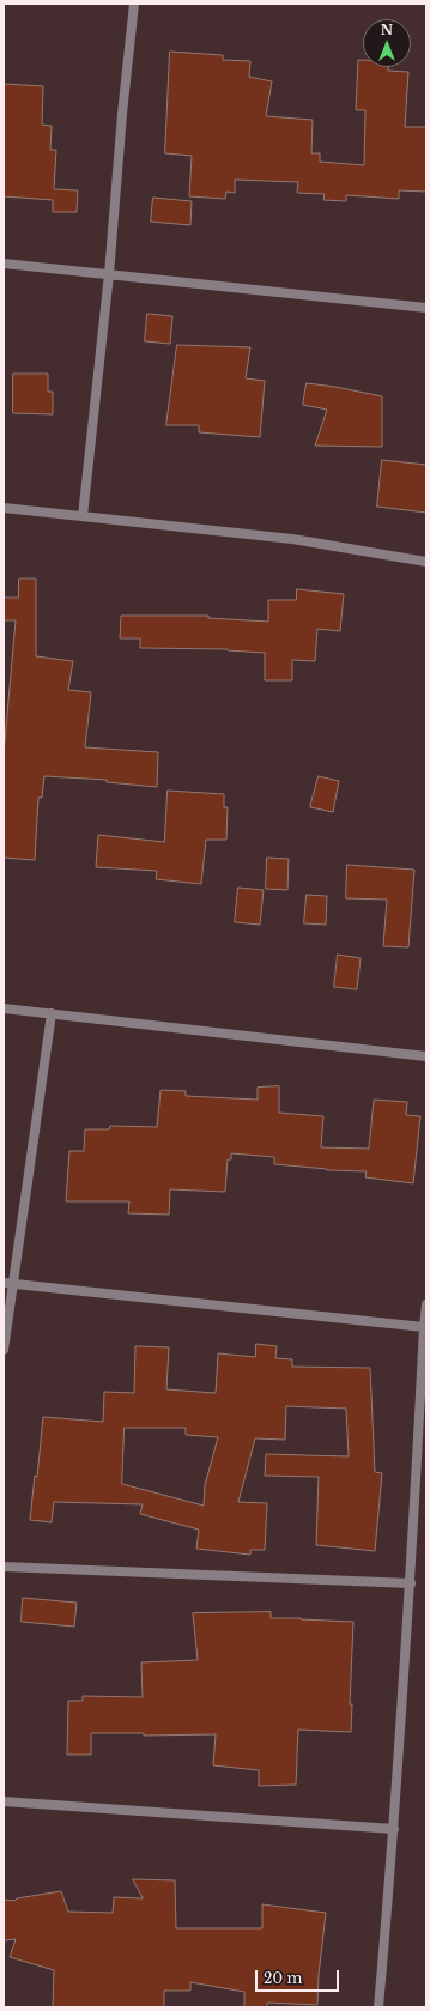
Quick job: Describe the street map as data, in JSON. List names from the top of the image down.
{
  "scale_bar": "20 m",
  "north": "top"
}
